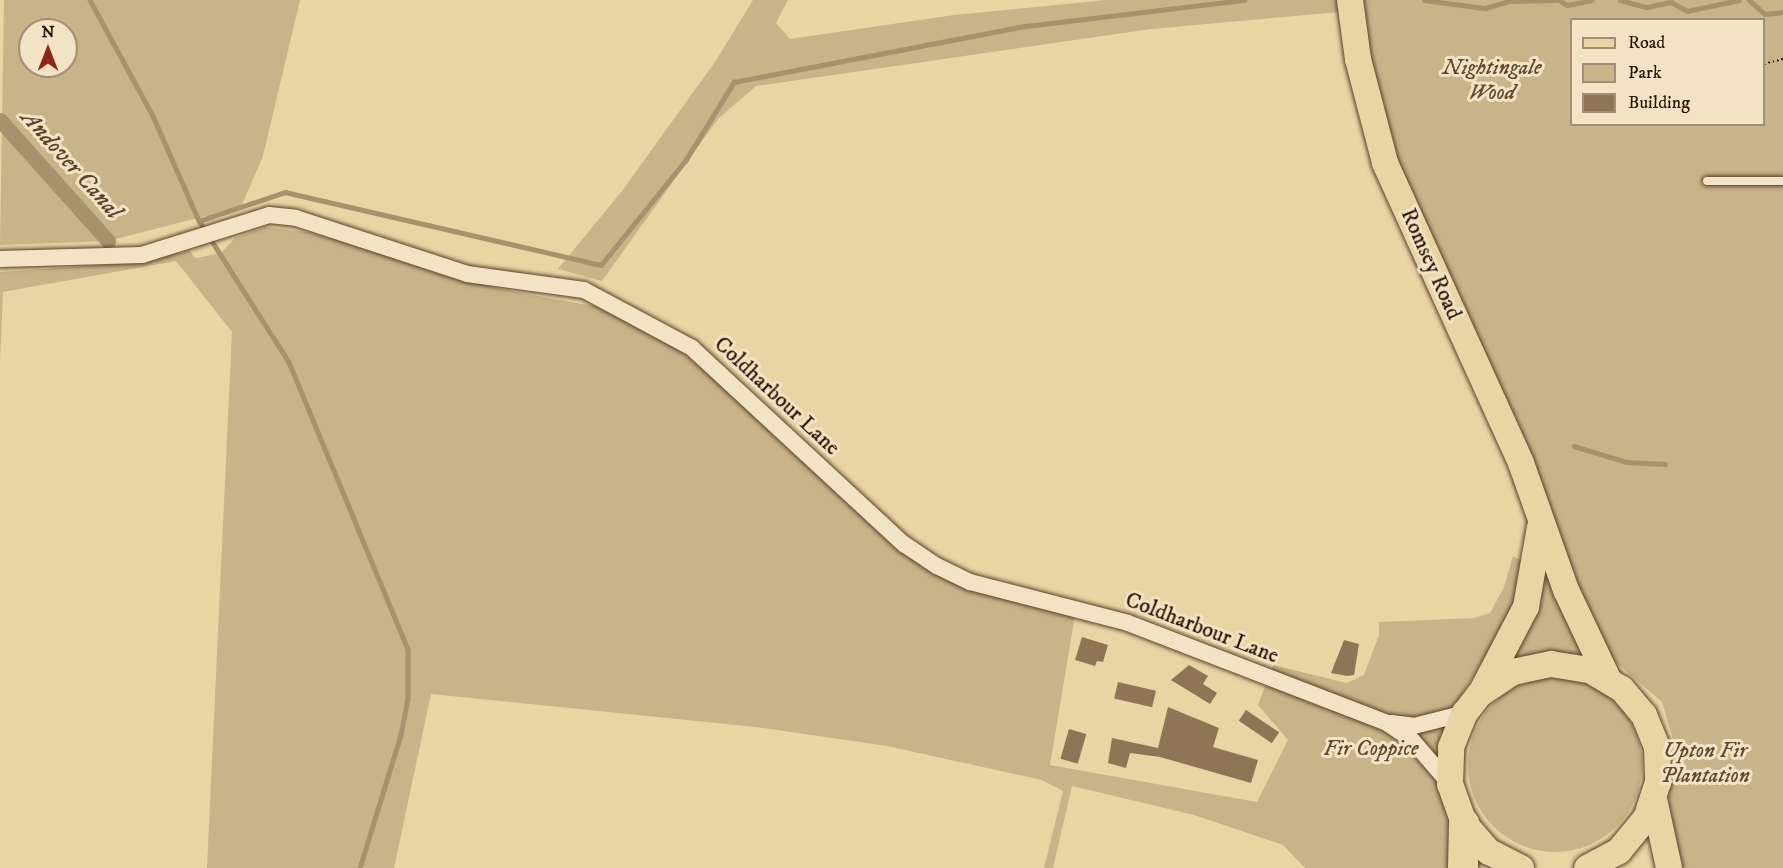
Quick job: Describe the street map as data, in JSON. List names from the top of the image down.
{
  "streets": {
    "main road": ["Romsey Road"],
    "street": ["Coldharbour Lane"]
  },
  "crossings": [
    ["Romsey Road", "Coldharbour Lane"]
  ],
  "water": ["Andover Canal"],
  "parks": ["Nightingale Wood", "Fir Coppice", "Upton Fir Plantation"],
  "legend": ["Road", "Park", "Building"],
  "north": "top"
}
